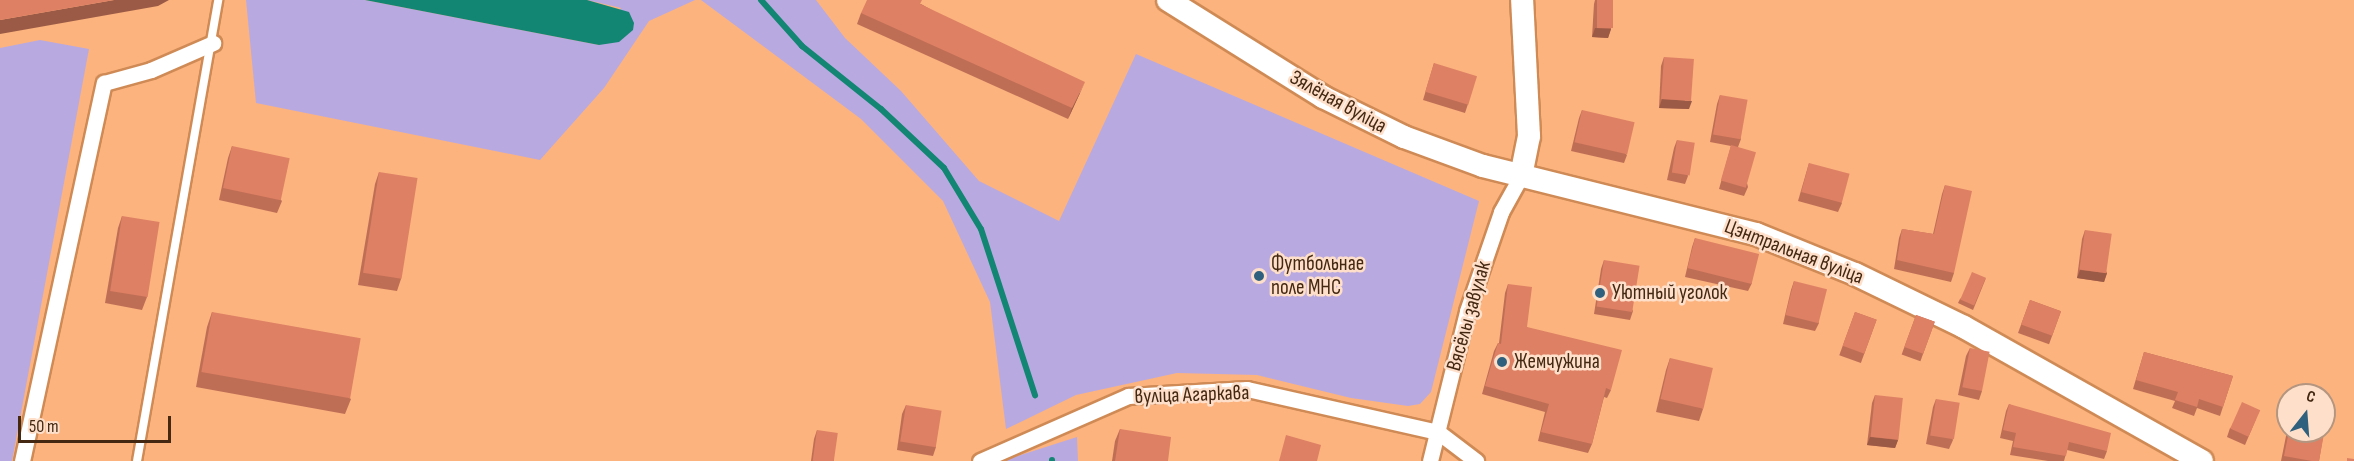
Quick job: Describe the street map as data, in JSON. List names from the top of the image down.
{
  "streets": {
    "street": [
      "Зялёная вуліца",
      "Цэнтральная вуліца",
      "Вясёлы завулак",
      "вуліца Агаркава"
    ]
  },
  "crossings": [
    ["Зялёная вуліца", "Цэнтральная вуліца"],
    ["Зялёная вуліца", "Вясёлы завулак"],
    ["Цэнтральная вуліца", "Вясёлы завулак"],
    ["Вясёлы завулак", "вуліца Агаркава"]
  ],
  "places": ["Футбольнае поле МНС", "Уютный уголок", "Жемчужина"],
  "scale_bar": "50 m",
  "north": "top"
}
